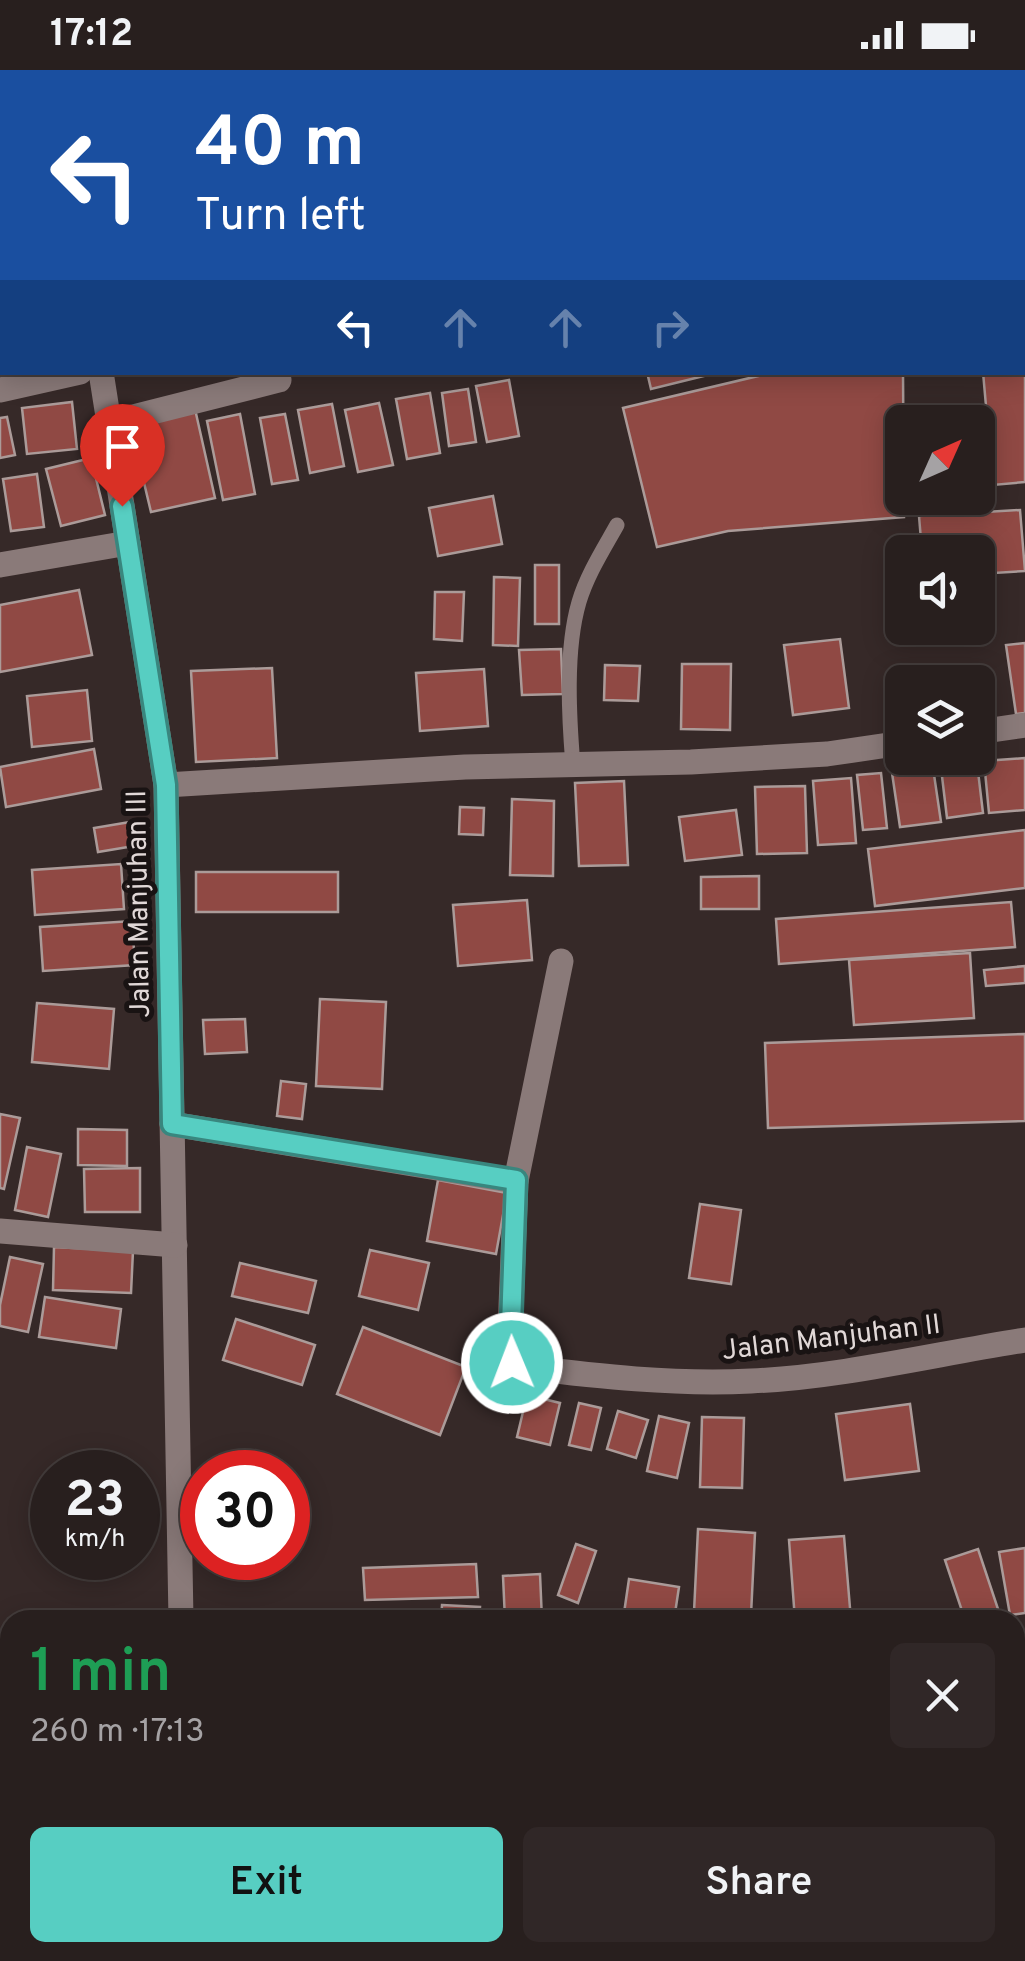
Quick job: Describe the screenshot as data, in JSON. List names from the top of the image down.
{
  "streets": {
    "street": ["Jalan Manjuhan III", "Jalan Manjuhan II"]
  },
  "north": "top right",
  "page": {
    "status": "17:12",
    "turn": ["40 m", "Turn left"],
    "speed": "23 km/h",
    "limit": "30",
    "heading": ["1 min", "260 m · 17:13"],
    "buttons": ["Exit", "Share"]
  }
}
